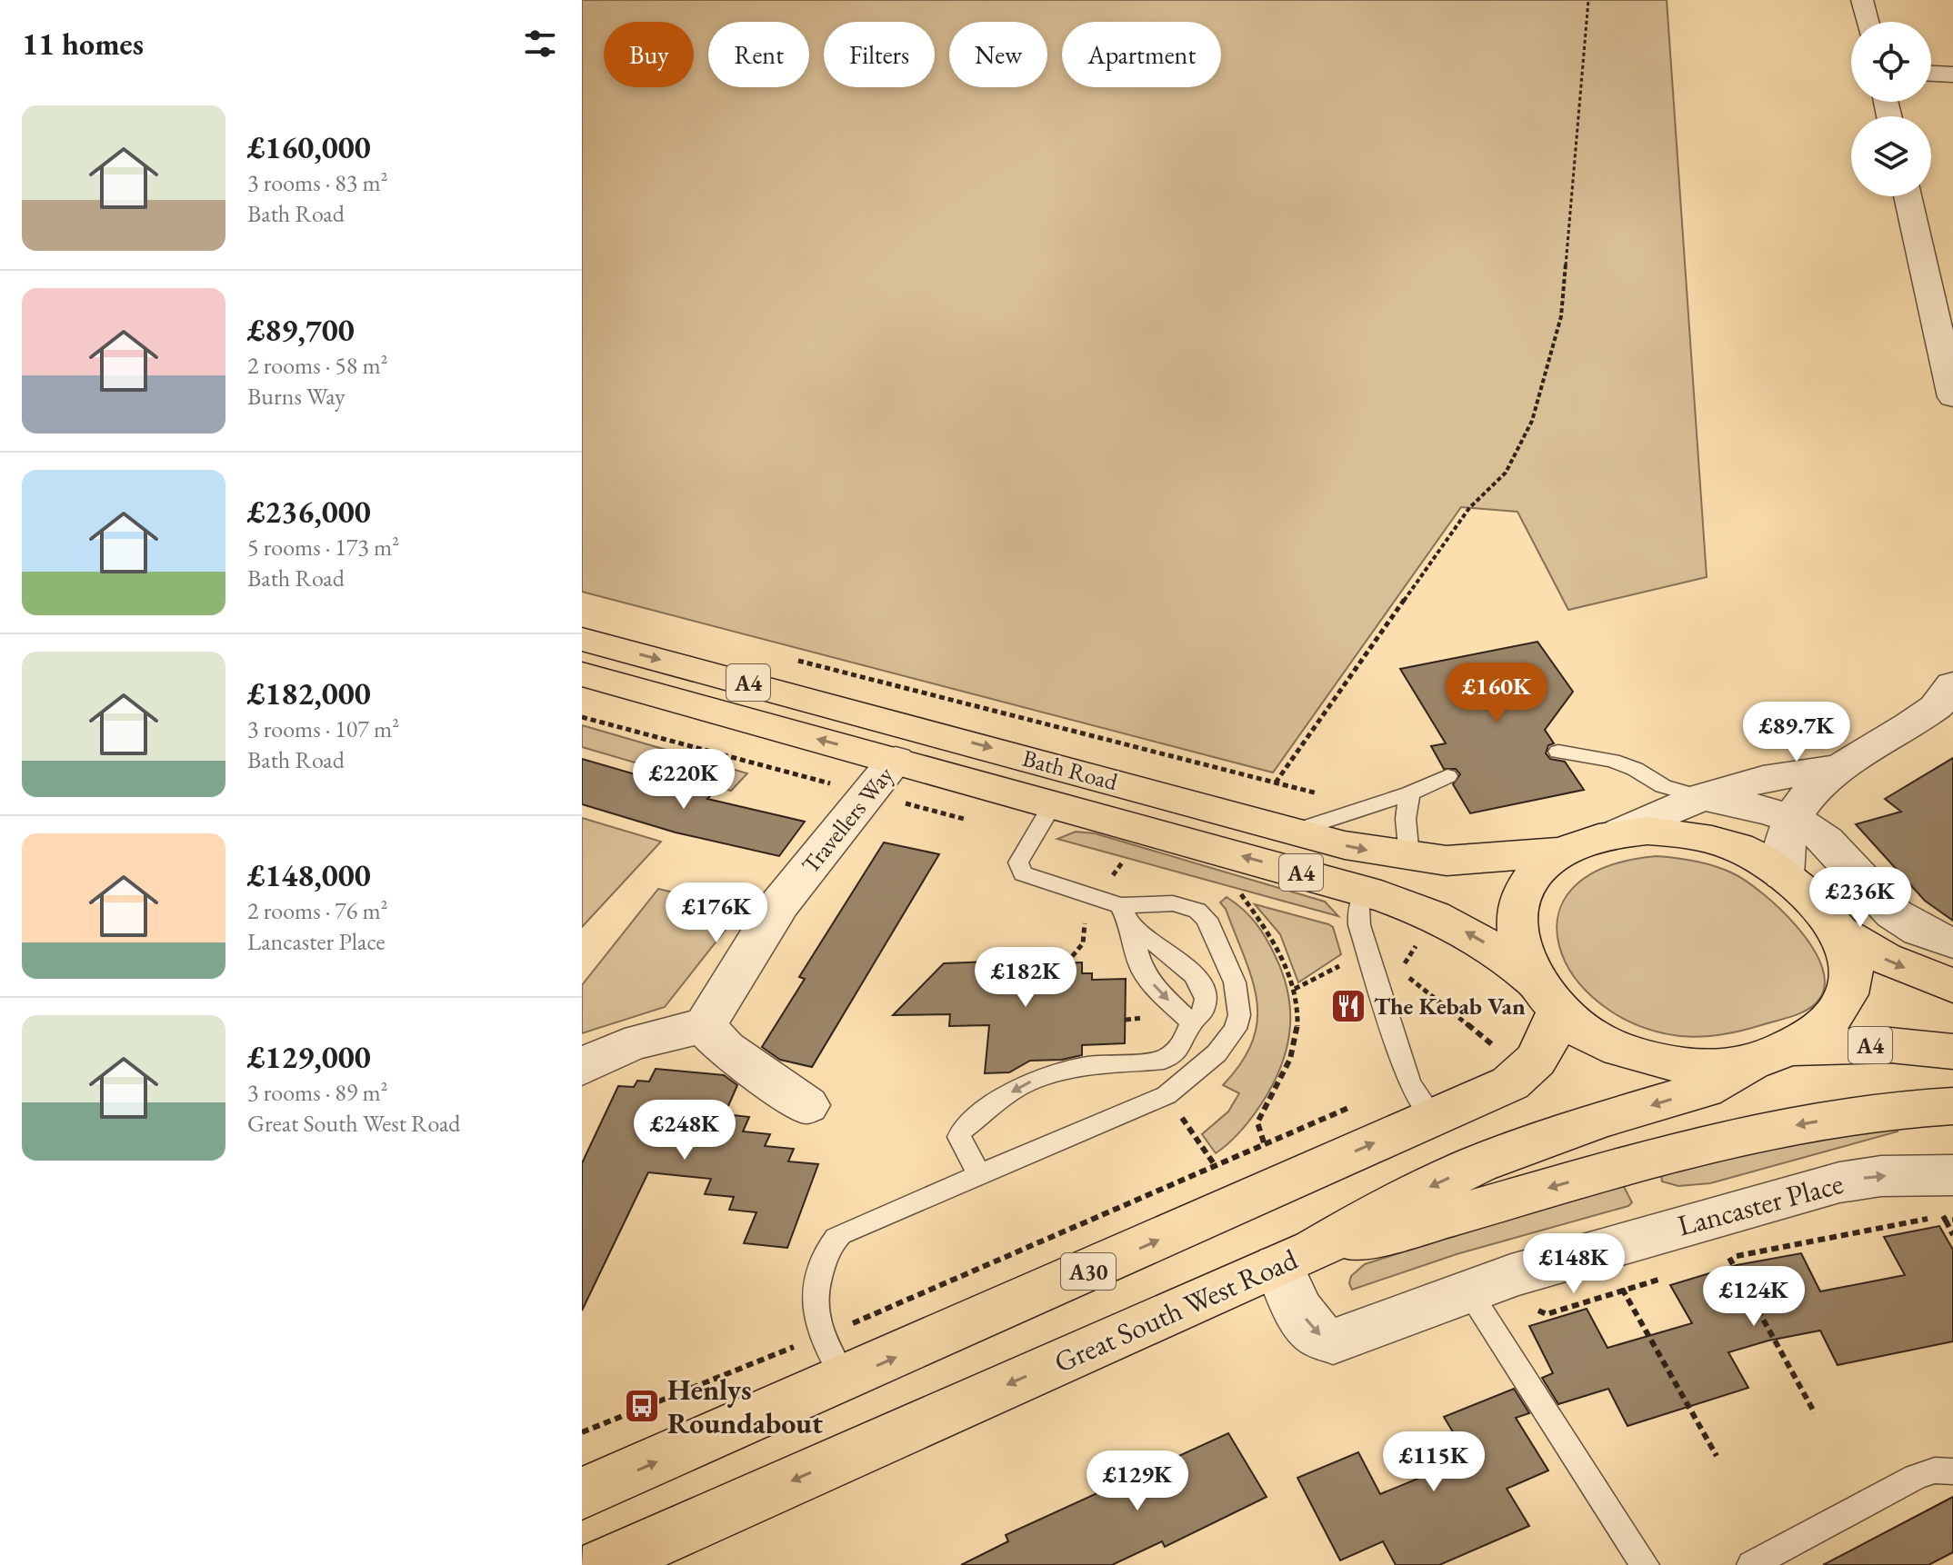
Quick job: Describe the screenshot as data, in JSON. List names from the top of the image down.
{
  "streets": {
    "highway": [
      "A4",
      "Bath Road",
      "A30",
      "Great South West Road"
    ],
    "street": ["Travellers Way", "Lancaster Place"]
  },
  "crossings": [
    ["A4", "Great South West Road"],
    ["Bath Road", "Travellers Way"],
    ["Bath Road", "A30"],
    ["Lancaster Place", "Great South West Road"]
  ],
  "one_way": ["Lancaster Place"],
  "places": {
    "restaurant": ["The Kebab Van"],
    "bus stop": ["Henlys Roundabout"]
  },
  "page": {
    "heading": "11 homes",
    "chip": [
      "Buy",
      "Rent",
      "Filters",
      "New",
      "Apartment"
    ],
    "list": [
      {
        "name": "£160,000",
        "note": "3 rooms · 83 m² · Bath Road"
      },
      {
        "name": "£89,700",
        "note": "2 rooms · 58 m² · Burns Way"
      },
      {
        "name": "£236,000",
        "note": "5 rooms · 173 m² · Bath Road"
      },
      {
        "name": "£182,000",
        "note": "3 rooms · 107 m² · Bath Road"
      },
      {
        "name": "£148,000",
        "note": "2 rooms · 76 m² · Lancaster Place"
      },
      {
        "name": "£129,000",
        "note": "3 rooms · 89 m² · Great South West Road"
      }
    ],
    "price": [
      "£160K",
      "£89.7K",
      "£220K",
      "£236K",
      "£176K",
      "£182K",
      "£248K",
      "£148K",
      "£124K",
      "£115K",
      "£129K"
    ]
  }
}
